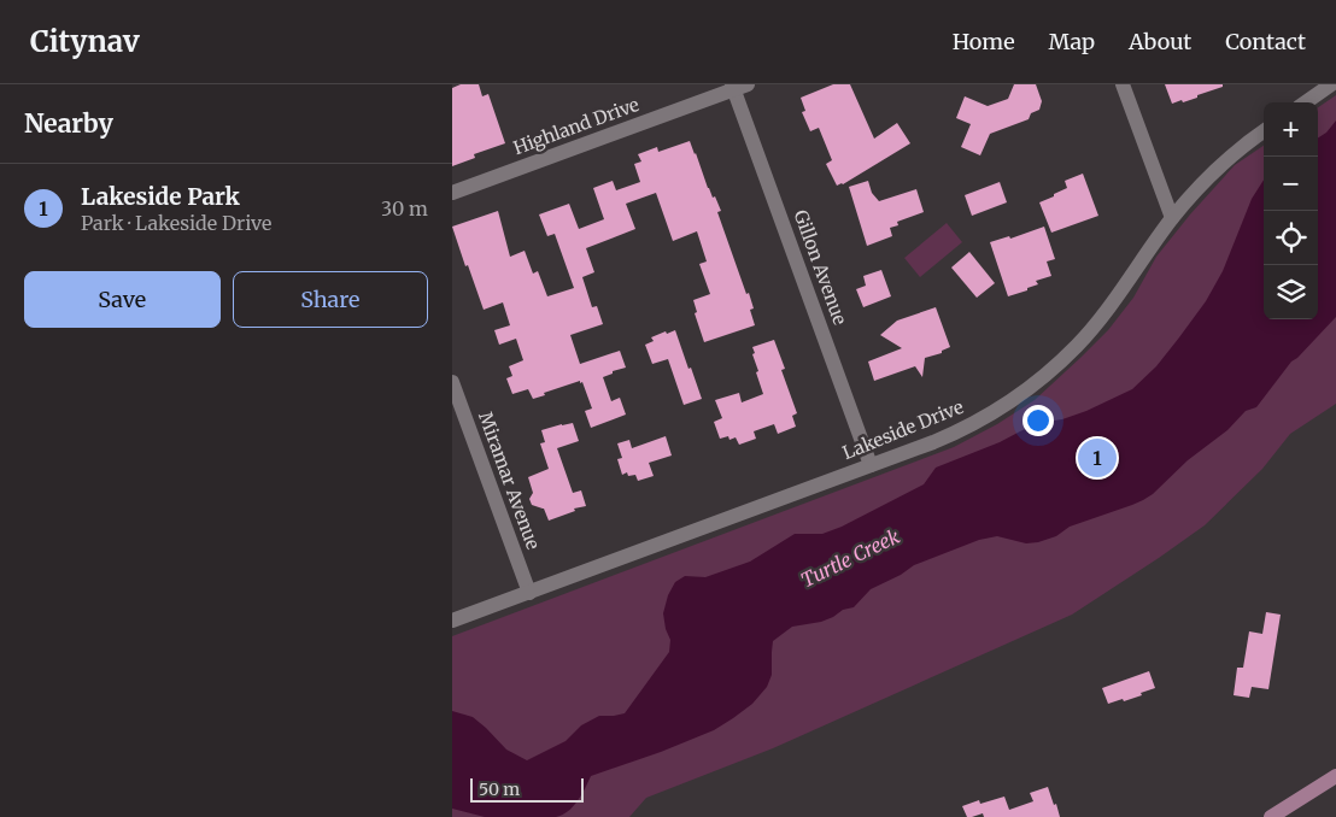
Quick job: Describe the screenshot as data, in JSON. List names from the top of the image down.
{
  "streets": {
    "street": [
      "Highland Drive",
      "Gillon Avenue",
      "Lakeside Drive",
      "Miramar Avenue"
    ]
  },
  "crossings": [
    ["Highland Drive", "Gillon Avenue"],
    ["Gillon Avenue", "Lakeside Drive"],
    ["Lakeside Drive", "Miramar Avenue"]
  ],
  "water": ["Turtle Creek"],
  "scale_bar": "50 m",
  "page": {
    "header": "Citynav",
    "nav": [
      "Home",
      "Map",
      "About",
      "Contact"
    ],
    "heading": "Nearby",
    "map_buttons": ["+", "−"],
    "list": [
      {
        "mark": "1",
        "name": "Lakeside Park",
        "note": "Park · Lakeside Drive",
        "value": "30 m"
      }
    ],
    "buttons": ["Save", "Share"],
    "pins": "1",
    "scale": "50 m"
  }
}
